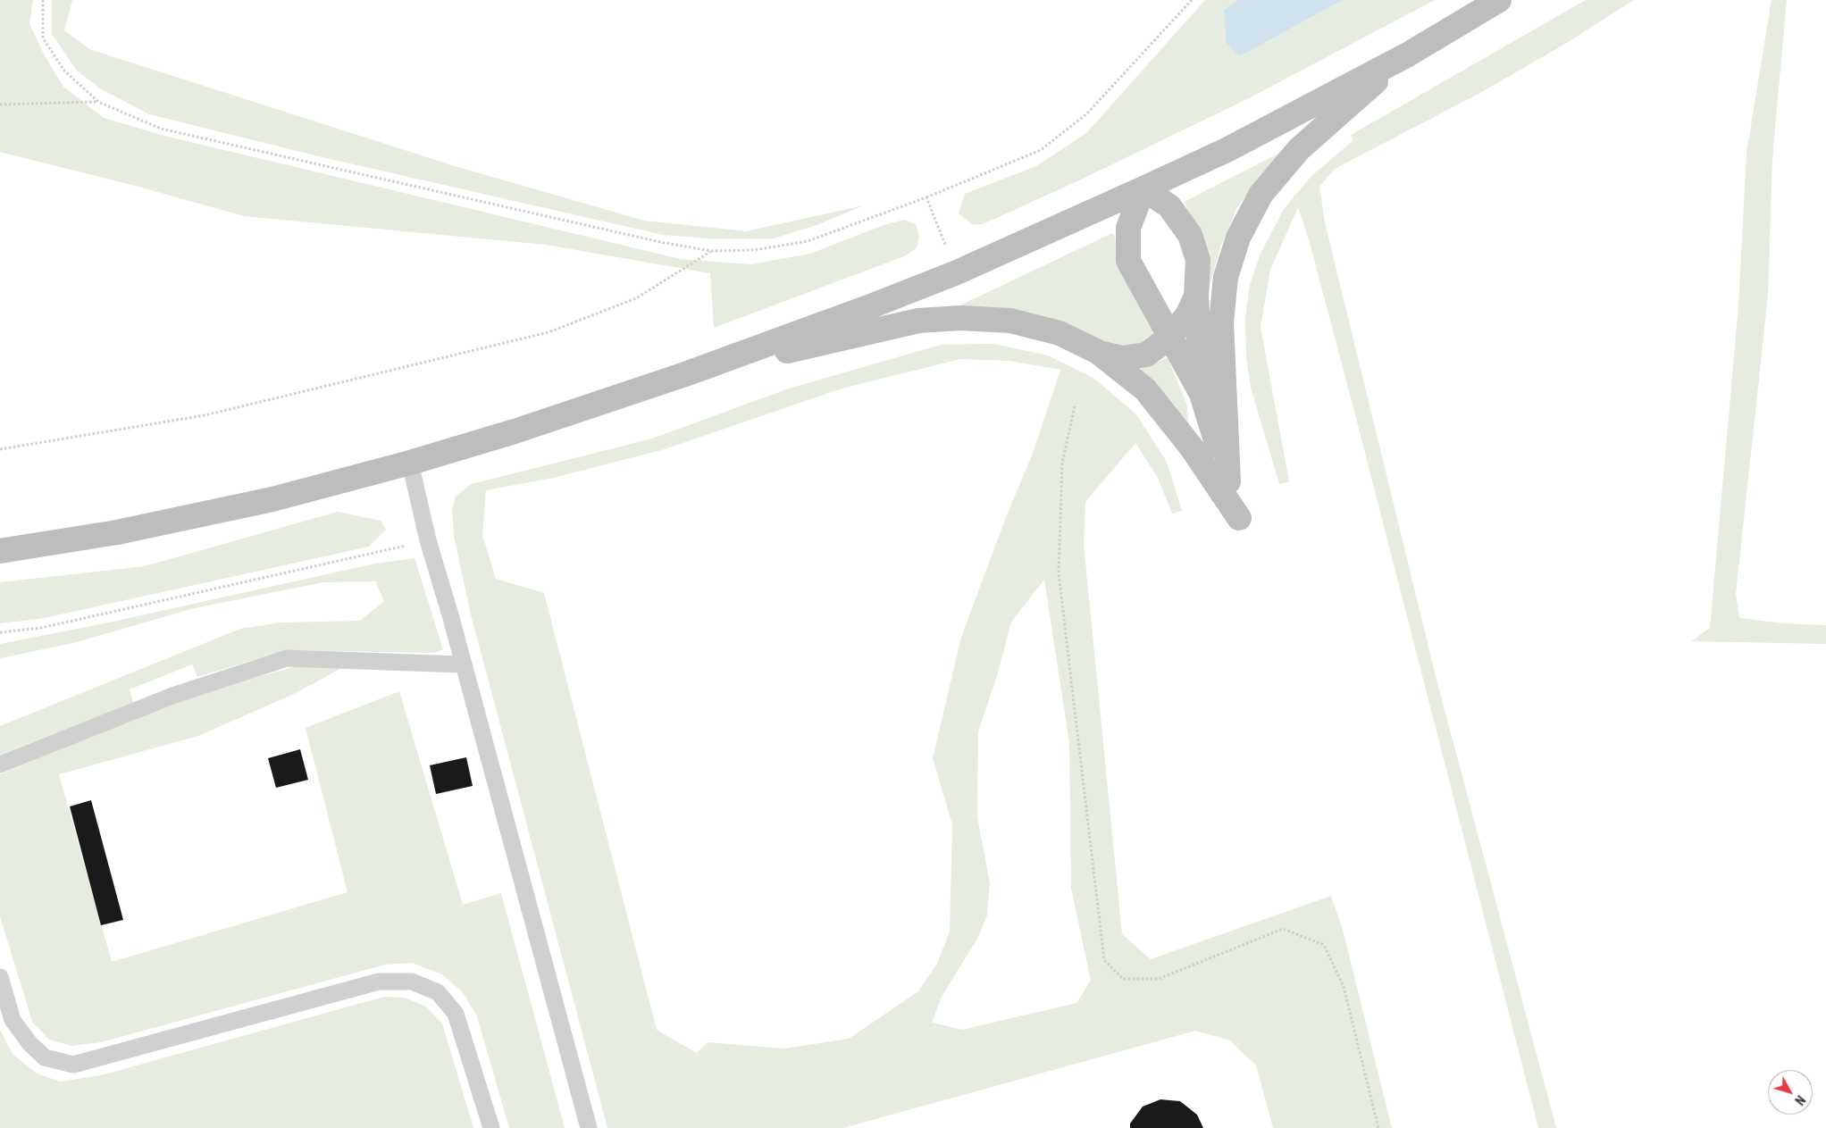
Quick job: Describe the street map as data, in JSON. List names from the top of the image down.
{
  "north": "bottom right"
}
